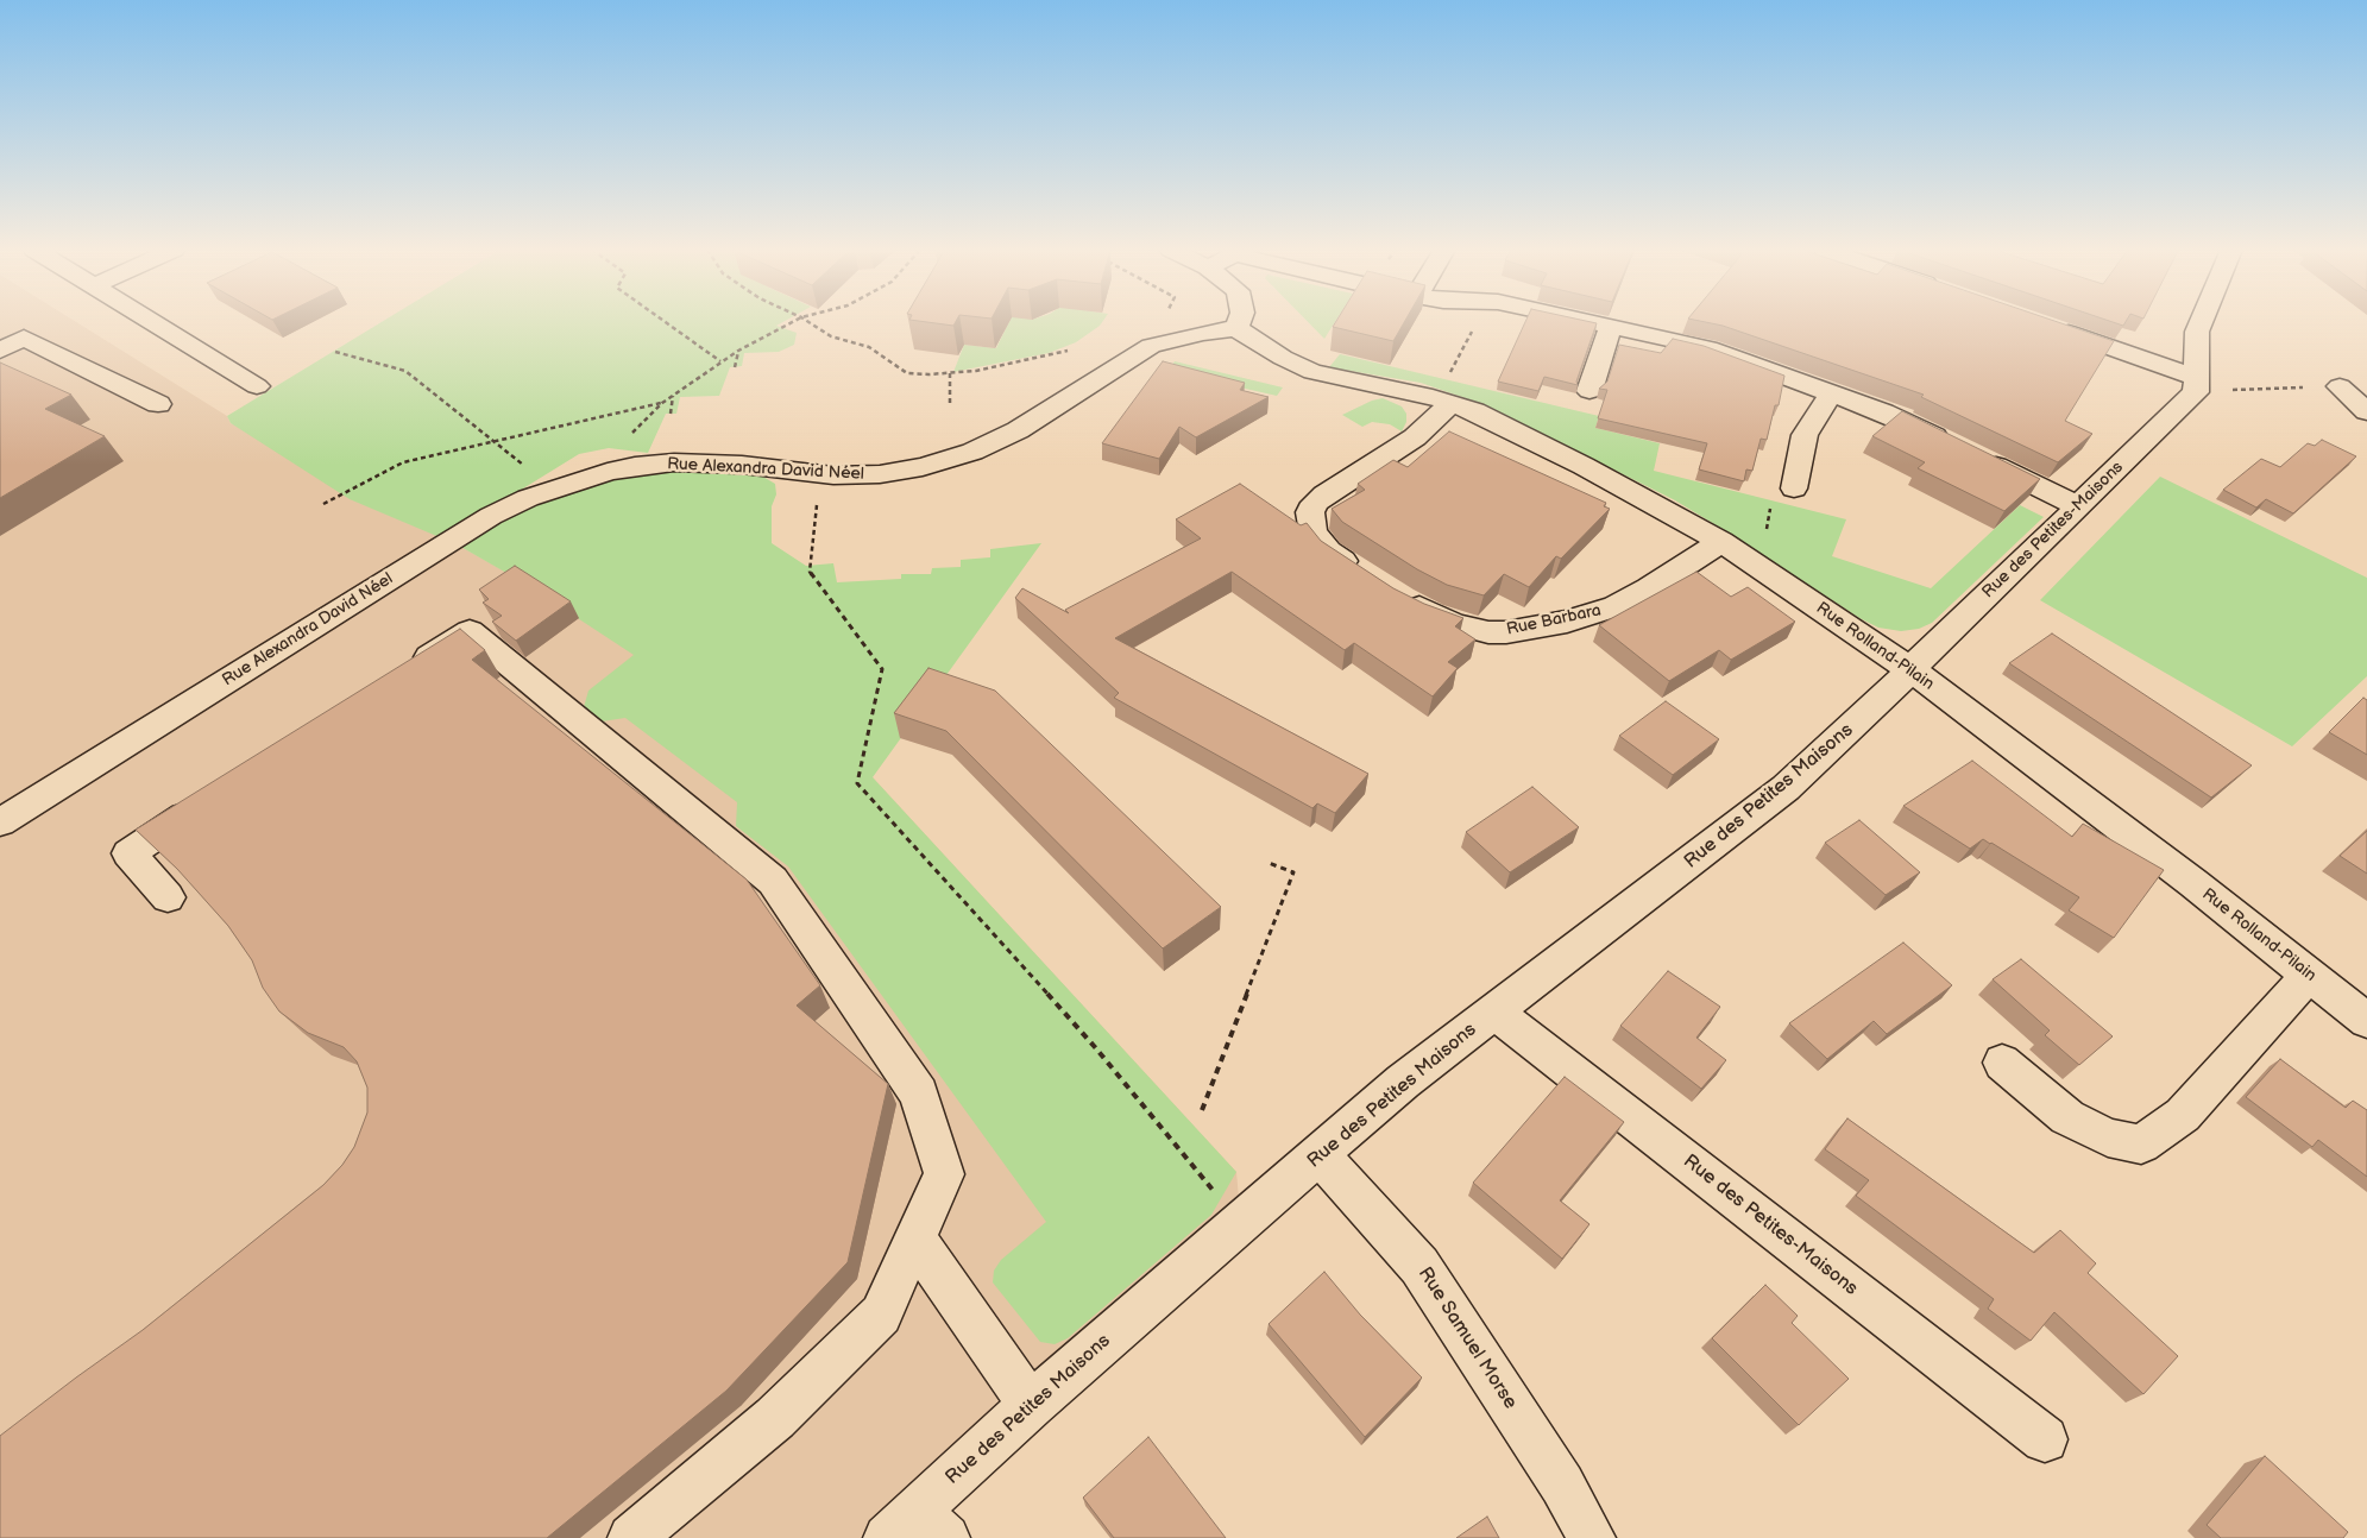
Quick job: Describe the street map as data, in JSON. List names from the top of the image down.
{
  "streets": {
    "street": [
      "Rue Alexandra David Néel",
      "Rue des Petites-Maisons",
      "Rue Barbara",
      "Rue Rolland-Pilain",
      "Rue des Petites Maisons",
      "Rue Samuel Morse"
    ]
  },
  "crossings": [
    ["Rue Alexandra David Néel", "Rue Rolland-Pilain"],
    ["Rue des Petites-Maisons", "Rue Rolland-Pilain"],
    ["Rue des Petites-Maisons", "Rue des Petites Maisons"],
    ["Rue Barbara", "Rue Rolland-Pilain"],
    ["Rue Rolland-Pilain", "Rue des Petites Maisons"],
    ["Rue des Petites Maisons", "Rue Samuel Morse"]
  ]
}
